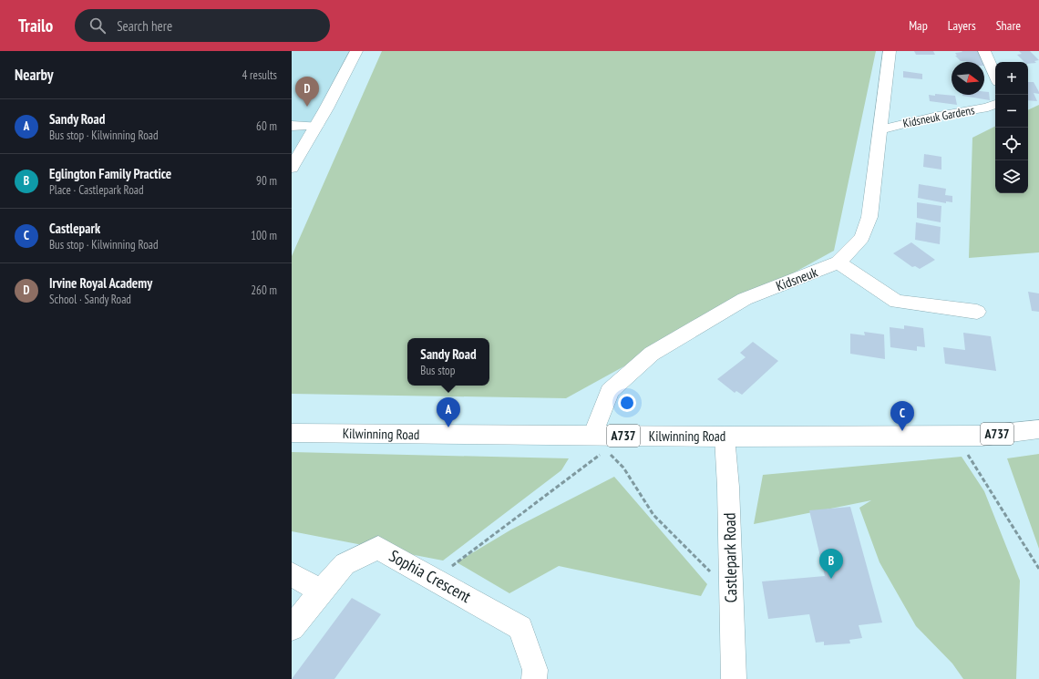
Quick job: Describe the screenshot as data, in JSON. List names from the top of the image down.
{
  "streets": {
    "main road": ["Kilwinning Road", "A737"],
    "street": [
      "Kidsneuk Gardens",
      "Kidsneuk",
      "Castlepark Road",
      "Sophia Crescent"
    ]
  },
  "crossings": [
    ["Kidsneuk Gardens", "Kidsneuk"],
    ["Kidsneuk", "Kilwinning Road"],
    ["Kilwinning Road", "Castlepark Road"]
  ],
  "north": "right",
  "page": {
    "header": "Trailo",
    "search": "Search here",
    "nav": ["Map", "Layers", "Share"],
    "heading": ["Nearby", "4 results"],
    "map_buttons": ["+", "−"],
    "pins": [
      "D",
      "A",
      "C",
      "B"
    ],
    "list": [
      {
        "mark": "A",
        "name": "Sandy Road",
        "note": "Bus stop · Kilwinning Road",
        "value": "60 m"
      },
      {
        "mark": "B",
        "name": "Eglington Family Practice",
        "note": "Place · Castlepark Road",
        "value": "90 m"
      },
      {
        "mark": "C",
        "name": "Castlepark",
        "note": "Bus stop · Kilwinning Road",
        "value": "100 m"
      },
      {
        "mark": "D",
        "name": "Irvine Royal Academy",
        "note": "School · Sandy Road",
        "value": "260 m"
      }
    ],
    "popup": ["Sandy Road", "Bus stop"]
  }
}
